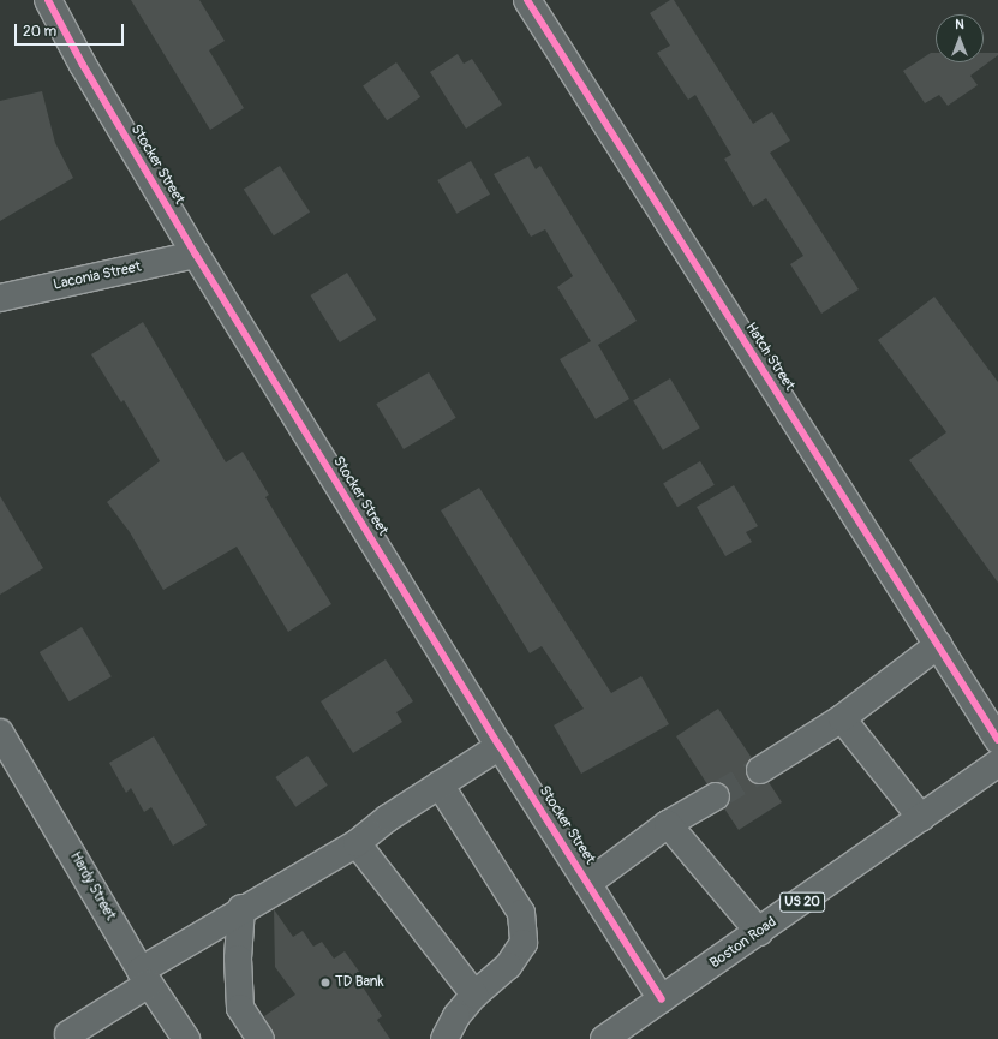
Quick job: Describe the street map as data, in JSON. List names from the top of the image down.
{
  "streets": {
    "street": [
      "Stocker Street",
      "Laconia Street",
      "Hatch Street",
      "Hardy Street",
      "US 20",
      "Boston Road"
    ]
  },
  "crossings": [
    ["Stocker Street", "Laconia Street"],
    ["Stocker Street", "Boston Road"]
  ],
  "places": ["TD Bank"],
  "scale_bar": "20 m",
  "north": "top"
}
